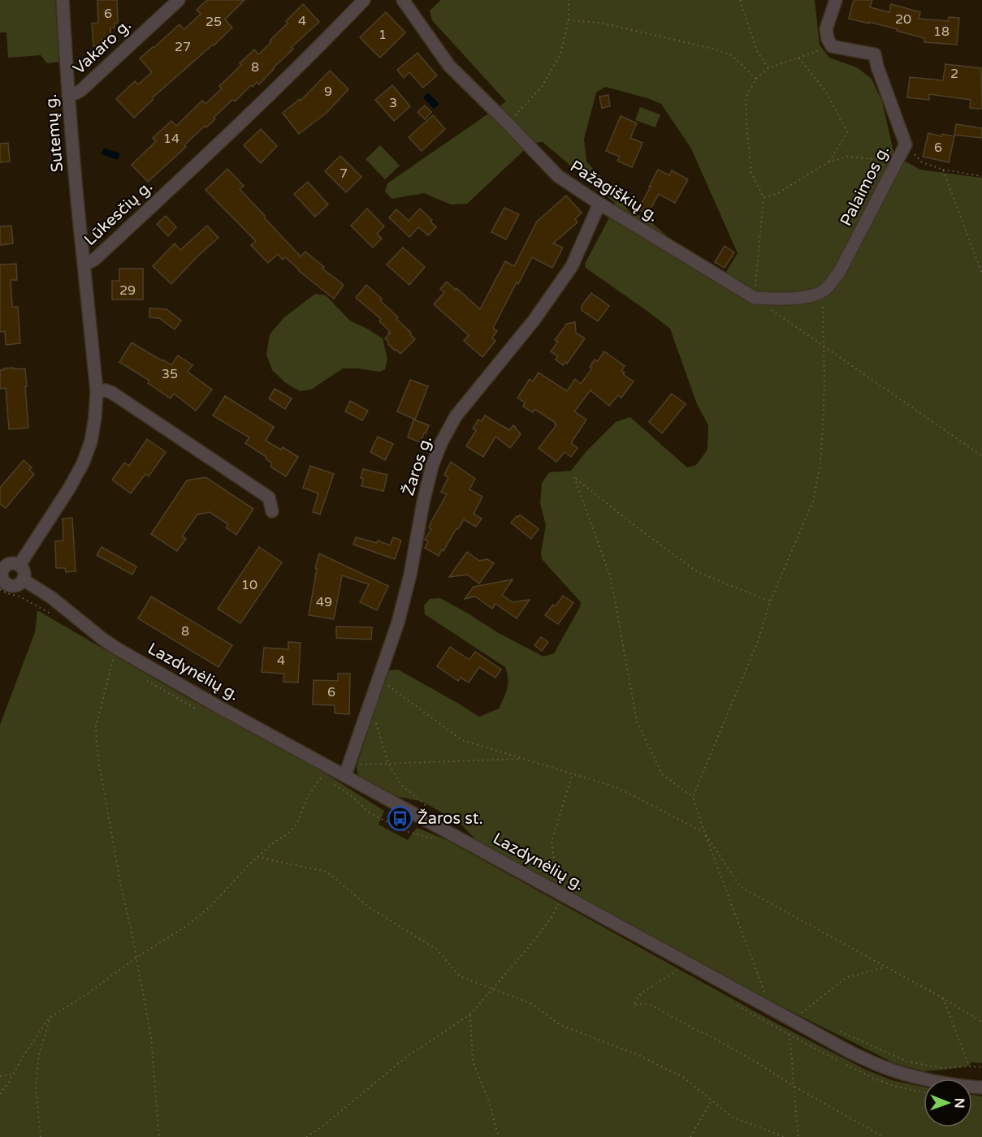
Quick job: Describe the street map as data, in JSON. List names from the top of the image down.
{
  "streets": {
    "street": [
      "Vakaro g.",
      "Sutemų g.",
      "Palaimos g.",
      "Pažagiškių g.",
      "Lūkesčių g.",
      "Žaros g.",
      "Lazdynėlių g."
    ]
  },
  "crossings": [
    ["Vakaro g.", "Sutemų g."],
    ["Sutemų g.", "Lūkesčių g."],
    ["Palaimos g.", "Pažagiškių g."],
    ["Pažagiškių g.", "Žaros g."],
    ["Lūkesčių g.", "Lazdynėlių g."],
    ["Žaros g.", "Lazdynėlių g."]
  ],
  "places": {
    "bus stop": ["Žaros st."]
  },
  "house_numbers": [
    "6",
    "20",
    "4",
    "25",
    "18",
    "1",
    "27",
    "8",
    "2",
    "9",
    "3",
    "14",
    "6",
    "7",
    "29",
    "35",
    "10",
    "49",
    "8",
    "4",
    "6"
  ],
  "north": "right"
}
